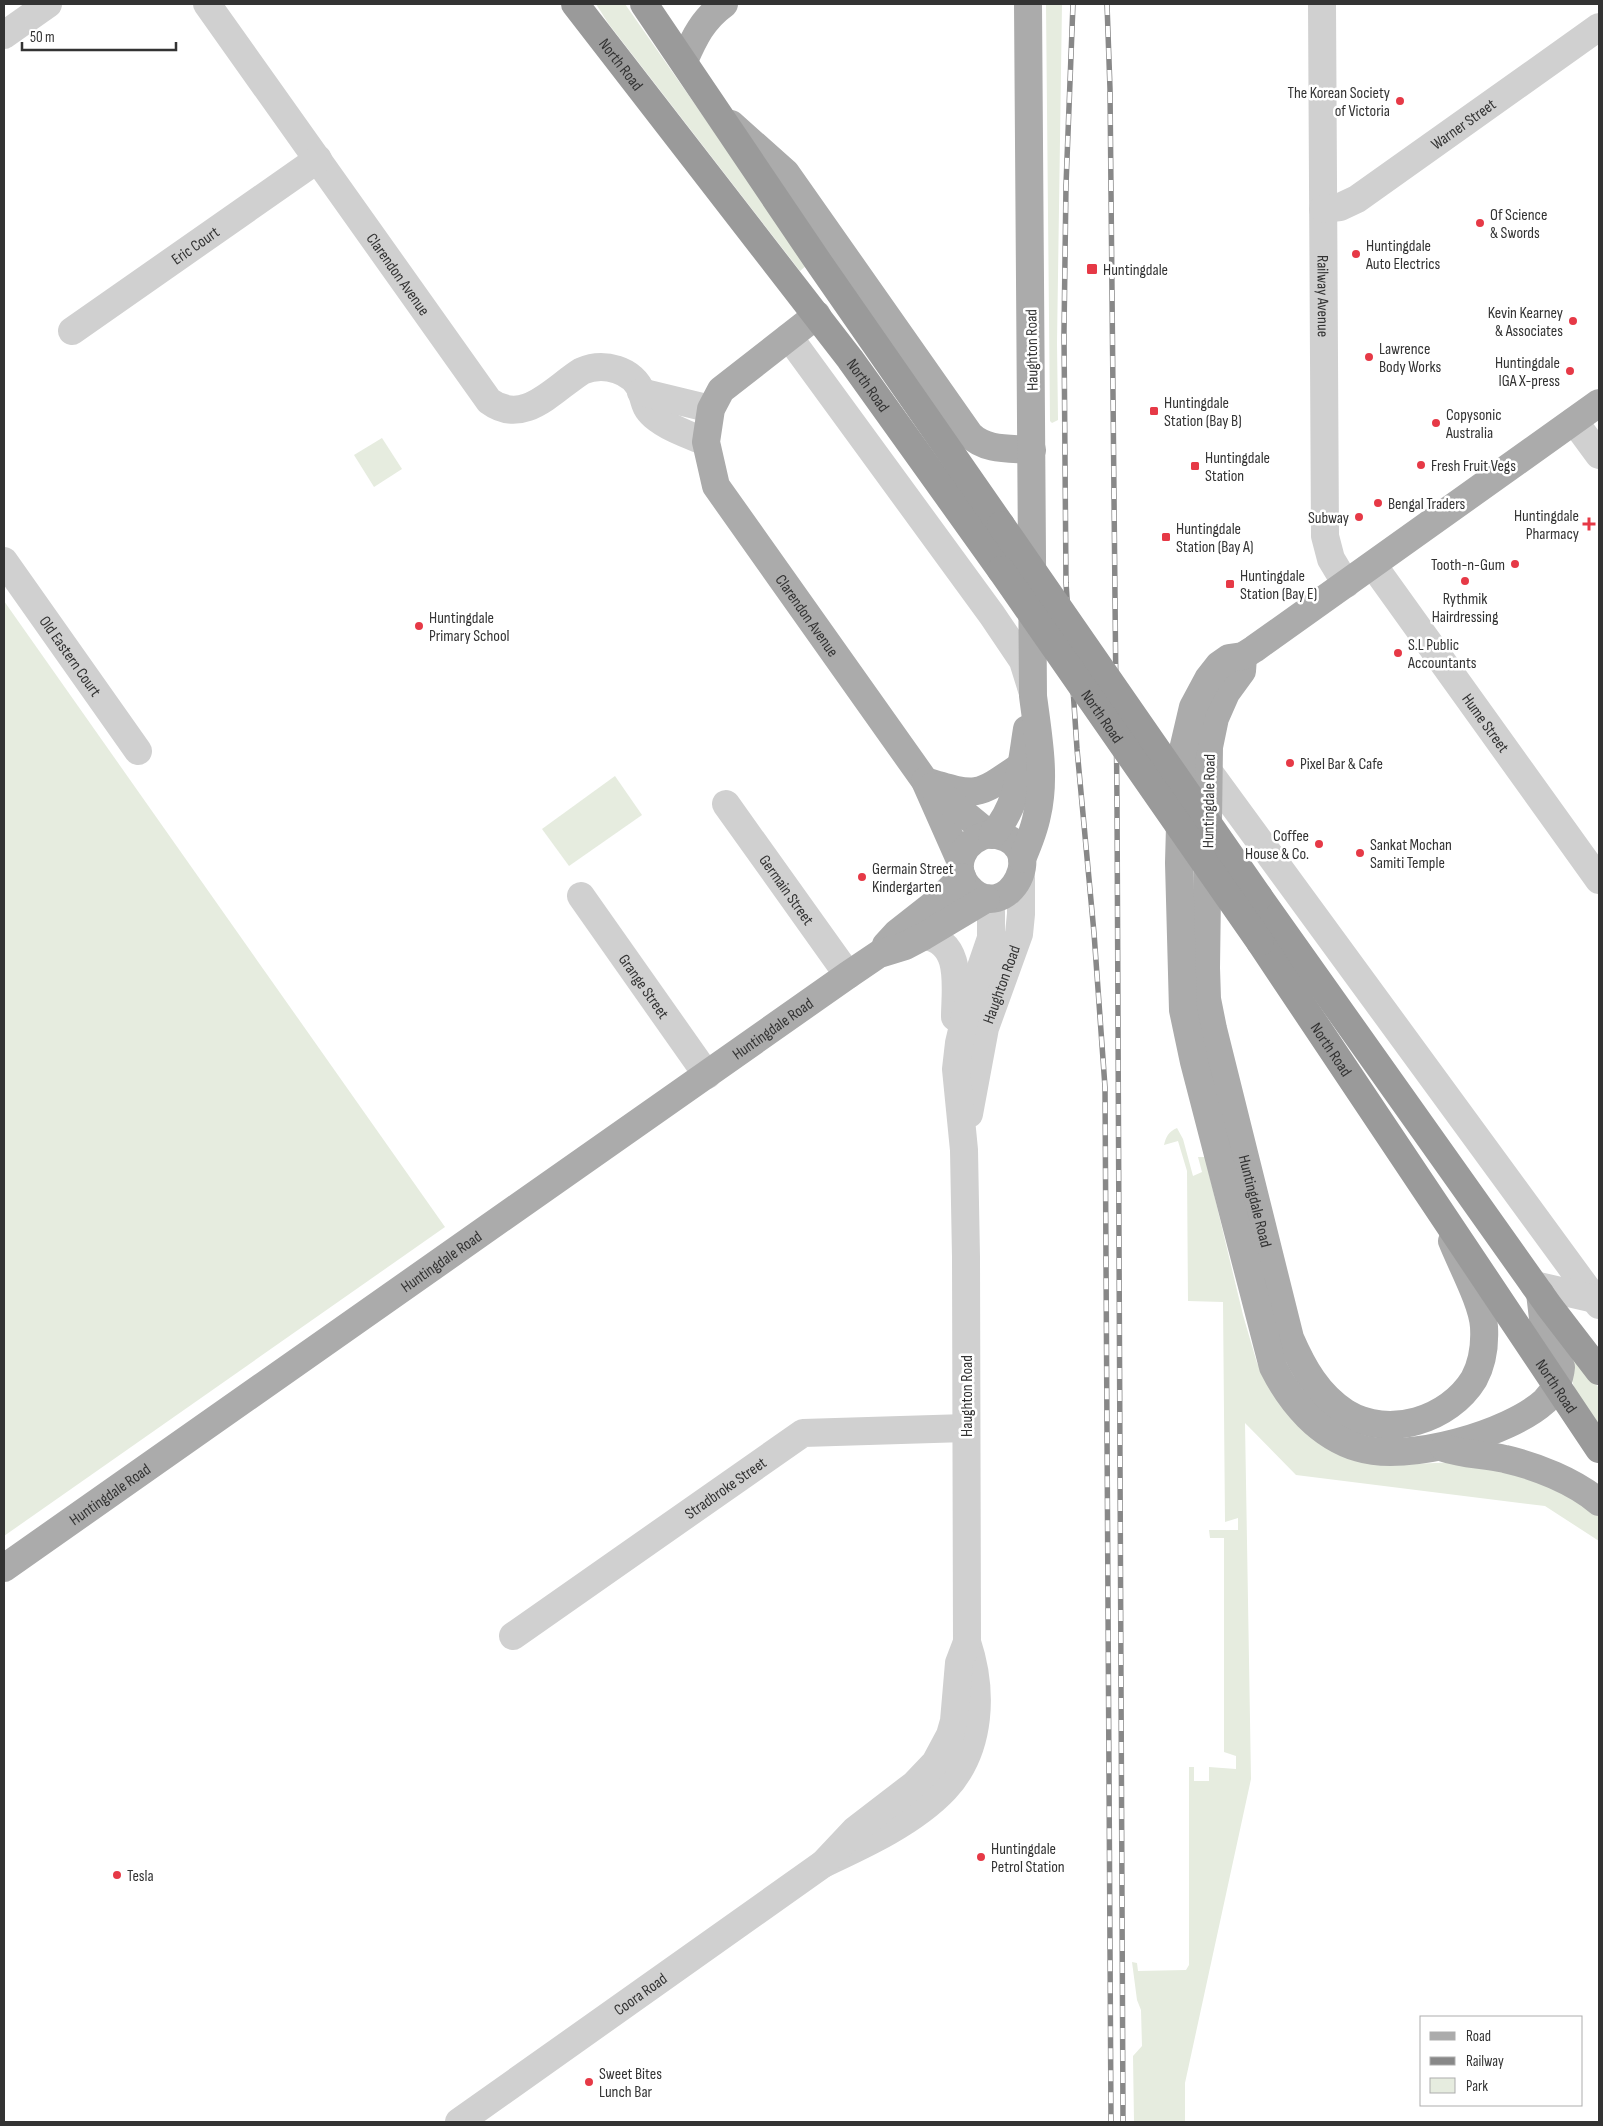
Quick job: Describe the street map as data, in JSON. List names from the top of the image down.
{
  "streets": {
    "highway": ["North Road"],
    "main road": ["Clarendon Avenue", "Haughton Road", "Huntingdale Road"],
    "street": [
      "Warner Street",
      "Eric Court",
      "Railway Avenue",
      "Old Eastern Court",
      "Hume Street",
      "Germain Street",
      "Grange Street",
      "Stradbroke Street",
      "Coora Road"
    ]
  },
  "crossings": [
    ["North Road", "Clarendon Avenue"],
    ["North Road", "Huntingdale Road"],
    ["Warner Street", "Railway Avenue"],
    ["Eric Court", "Clarendon Avenue"],
    ["Clarendon Avenue", "Haughton Road"],
    ["Clarendon Avenue", "Huntingdale Road"],
    ["Railway Avenue", "Huntingdale Road"],
    ["Haughton Road", "Huntingdale Road"],
    ["Haughton Road", "Stradbroke Street"],
    ["Haughton Road", "Coora Road"],
    ["Hume Street", "Huntingdale Road"],
    ["Huntingdale Road", "Germain Street"],
    ["Huntingdale Road", "Grange Street"]
  ],
  "places": {
    "other": [
      "The Korean Society of Victoria",
      "Of Science & Swords",
      "Huntingdale Auto Electrics",
      "Kevin Kearney & Associates",
      "Lawrence Body Works",
      "Huntingdale IGA X-press",
      "Copysonic Australia",
      "Fresh Fruit Vegs",
      "Bengal Traders",
      "Subway",
      "Tooth-n-Gum",
      "Rythmik Hairdressing",
      "Huntingdale Primary School",
      "S.L Public Accountants",
      "Pixel Bar & Cafe",
      "Coffee House & Co.",
      "Sankat Mochan Samiti Temple",
      "Germain Street Kindergarten",
      "Huntingdale Petrol Station",
      "Tesla",
      "Sweet Bites Lunch Bar"
    ],
    "transit": [
      "Huntingdale",
      "Huntingdale Station (Bay B)",
      "Huntingdale Station",
      "Huntingdale Station (Bay A)",
      "Huntingdale Station (Bay E)"
    ],
    "health": ["Huntingdale Pharmacy"]
  },
  "legend": ["Road", "Railway", "Park"],
  "scale_bar": "50 m"
}
